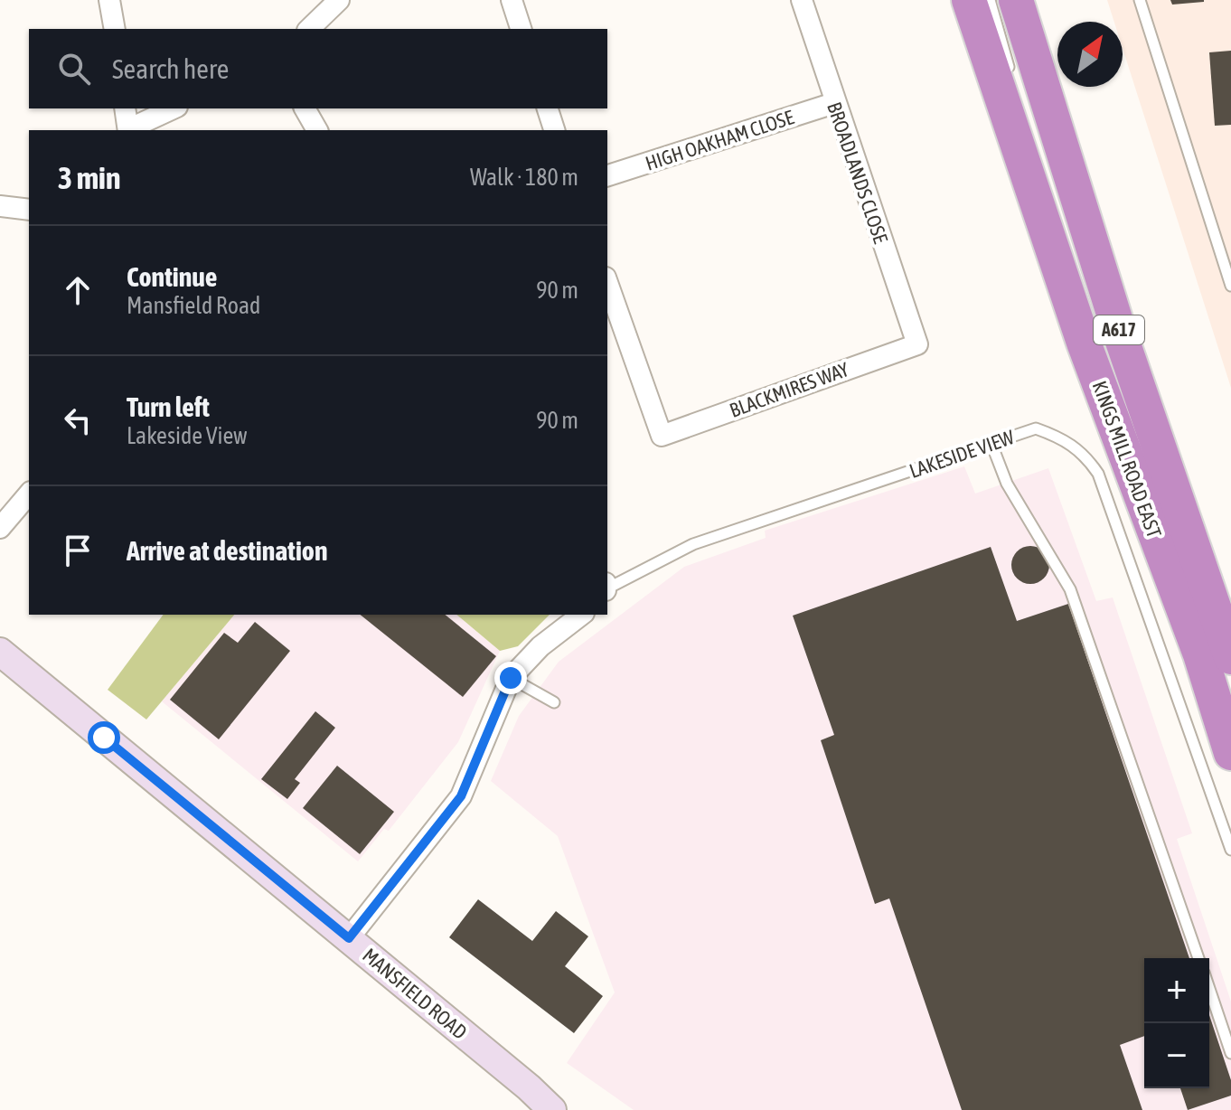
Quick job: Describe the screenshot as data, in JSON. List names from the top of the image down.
{
  "streets": {
    "highway": ["A617", "KINGS MILL ROAD EAST"],
    "main road": ["MANSFIELD ROAD"],
    "street": ["HIGH OAKHAM CLOSE", "BROADLANDS CLOSE", "BLACKMIRES WAY"],
    "lane": ["LAKESIDE VIEW"]
  },
  "crossings": [
    ["HIGH OAKHAM CLOSE", "BROADLANDS CLOSE"],
    ["BROADLANDS CLOSE", "BLACKMIRES WAY"]
  ],
  "north": "top right",
  "page": {
    "search": "Search here",
    "heading": ["3 min", "Walk · 180 m"],
    "list": [
      ["Continue", "Mansfield Road", "90 m"],
      ["Turn left", "Lakeside View", "90 m"],
      "Arrive at destination"
    ],
    "map_buttons": ["+", "−"]
  }
}
